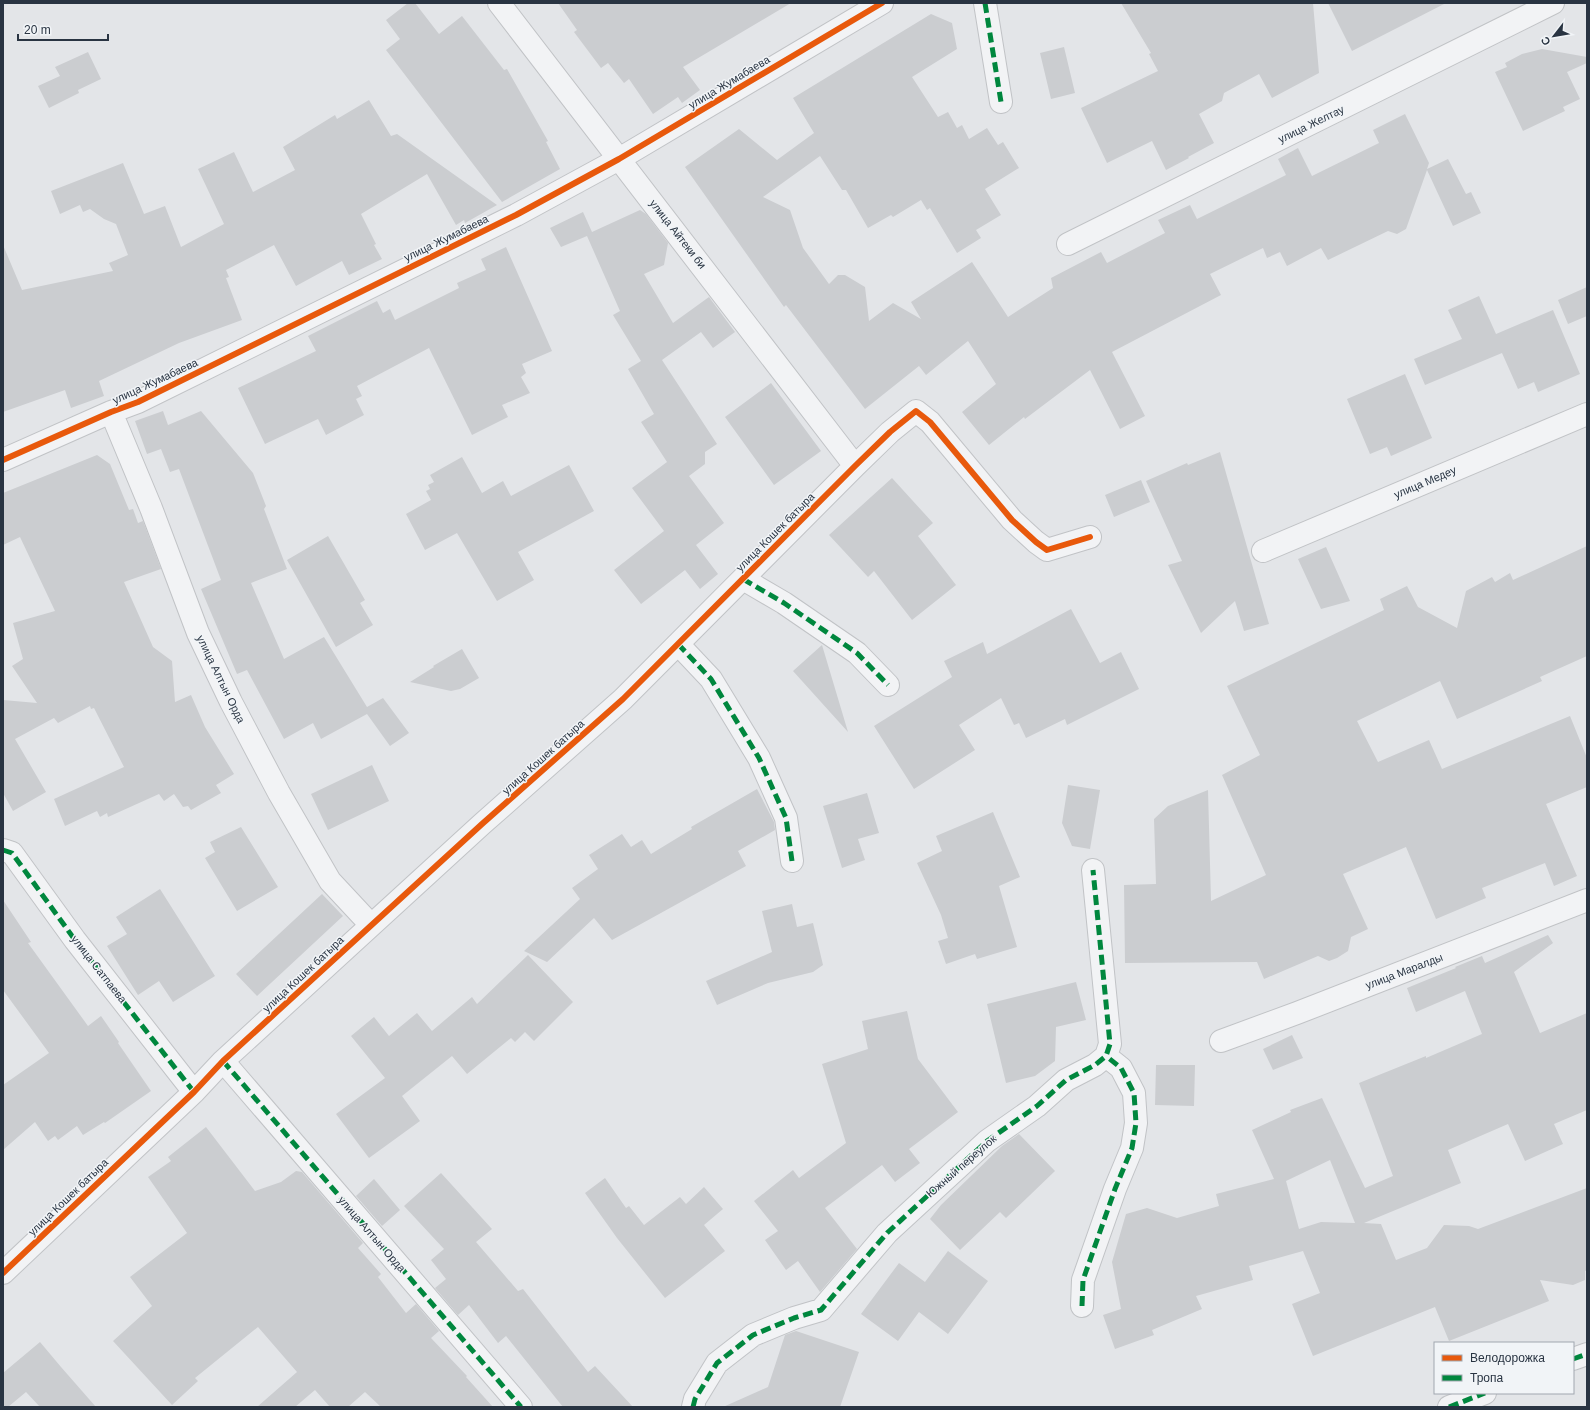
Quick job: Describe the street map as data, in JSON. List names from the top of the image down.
{
  "streets": {
    "street": [
      "улица Жумабаева",
      "улица Желтау",
      "улица Айтеки би",
      "улица Медеу",
      "улица Кошек батыра",
      "улица Алтын Орда",
      "улица Сатпаева",
      "улица Маралды",
      "Южный переулок"
    ]
  },
  "crossings": [
    ["улица Жумабаева", "улица Айтеки би"],
    ["улица Жумабаева", "улица Алтын Орда"],
    ["улица Айтеки би", "улица Кошек батыра"],
    ["улица Кошек батыра", "улица Алтын Орда"],
    ["улица Кошек батыра", "улица Сатпаева"]
  ],
  "legend": ["Велодорожка", "Тропа"],
  "scale_bar": "20 m",
  "north": "bottom left"
}
